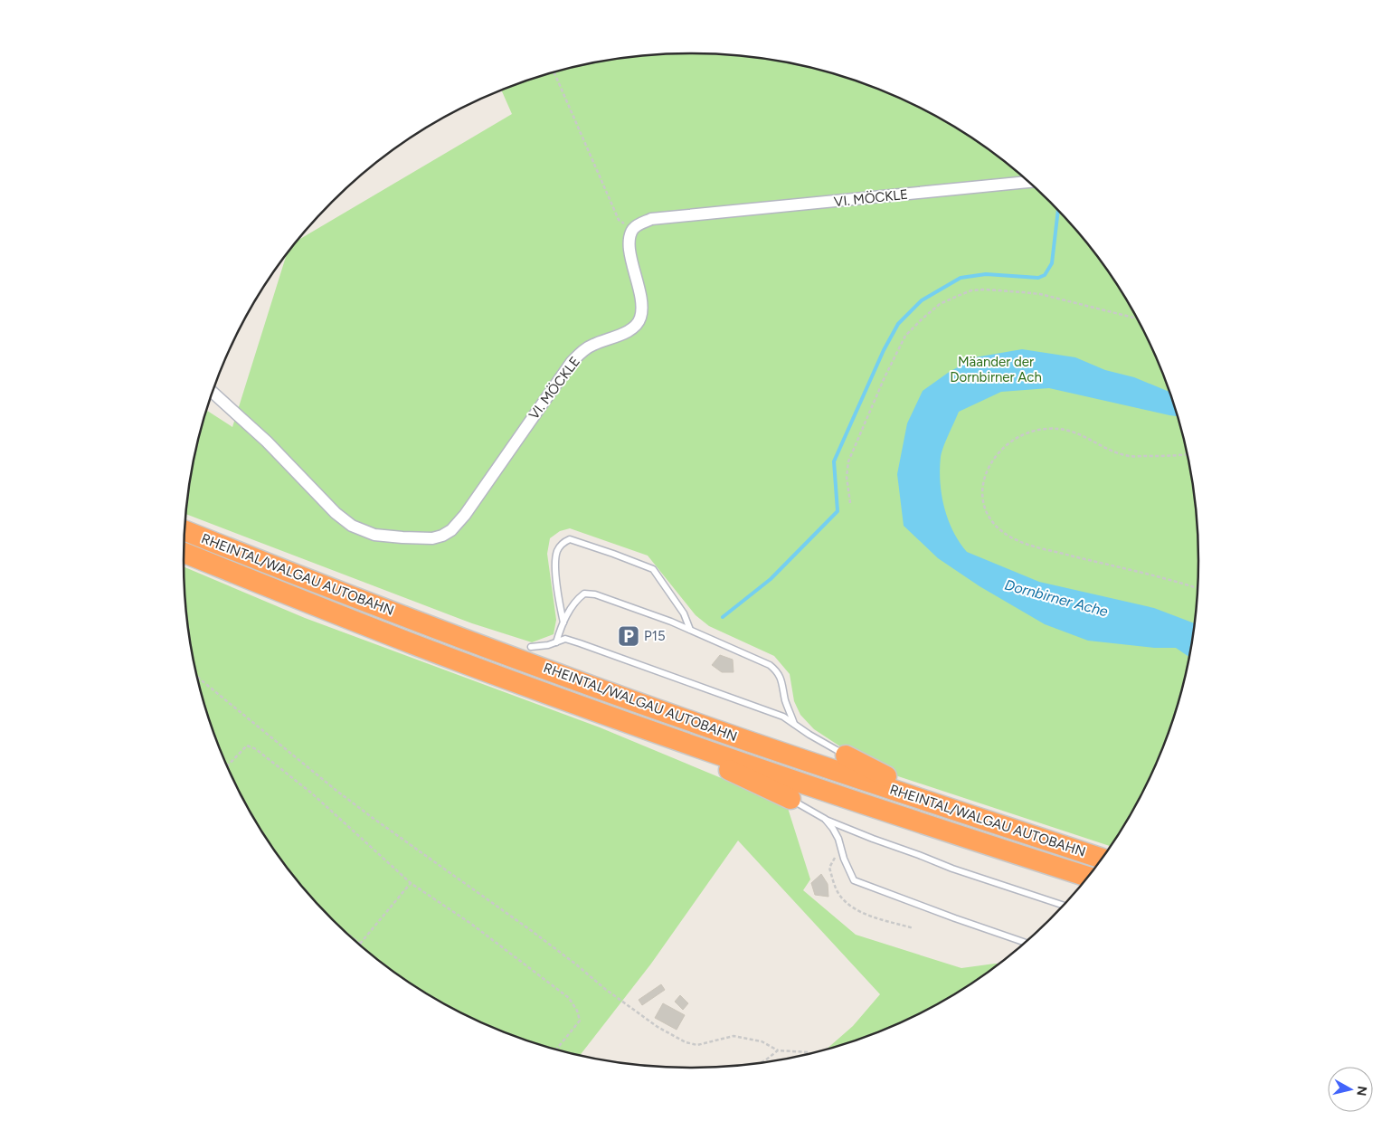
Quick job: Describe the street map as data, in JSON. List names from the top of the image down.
{
  "streets": {
    "highway": ["RHEINTAL/WALGAU AUTOBAHN"],
    "street": ["VI. MÖCKLE"]
  },
  "water": ["Dornbirner Ache"],
  "parks": ["Mäander der Dornbirner Ach"],
  "places": {
    "parking": ["P15"]
  },
  "north": "right"
}
